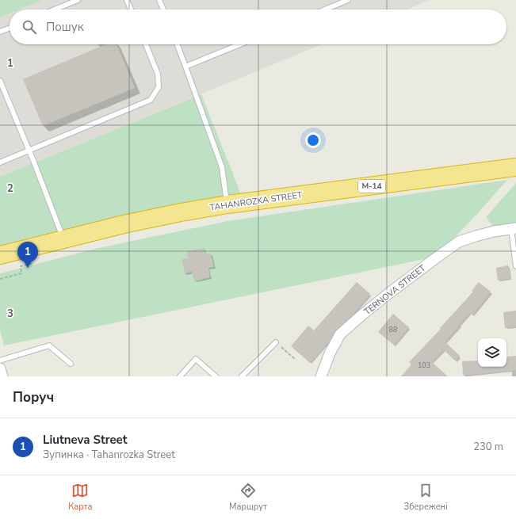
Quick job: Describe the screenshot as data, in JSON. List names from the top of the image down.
{
  "streets": {
    "highway": ["М-14", "TAHANROZKA STREET"],
    "street": ["TERNOVA STREET"]
  },
  "house_numbers": ["88", "103"],
  "page": {
    "search": "Пошук",
    "pins": "1",
    "heading": "Поруч",
    "list": [
      {
        "mark": "1",
        "name": "Liutneva Street",
        "note": "Зупинка · Tahanrozka Street",
        "value": "230 m"
      }
    ],
    "nav": ["Карта", "Маршрут", "Збережені"]
  },
  "grid": {
    "rows": ["1", "2", "3"]
  }
}
